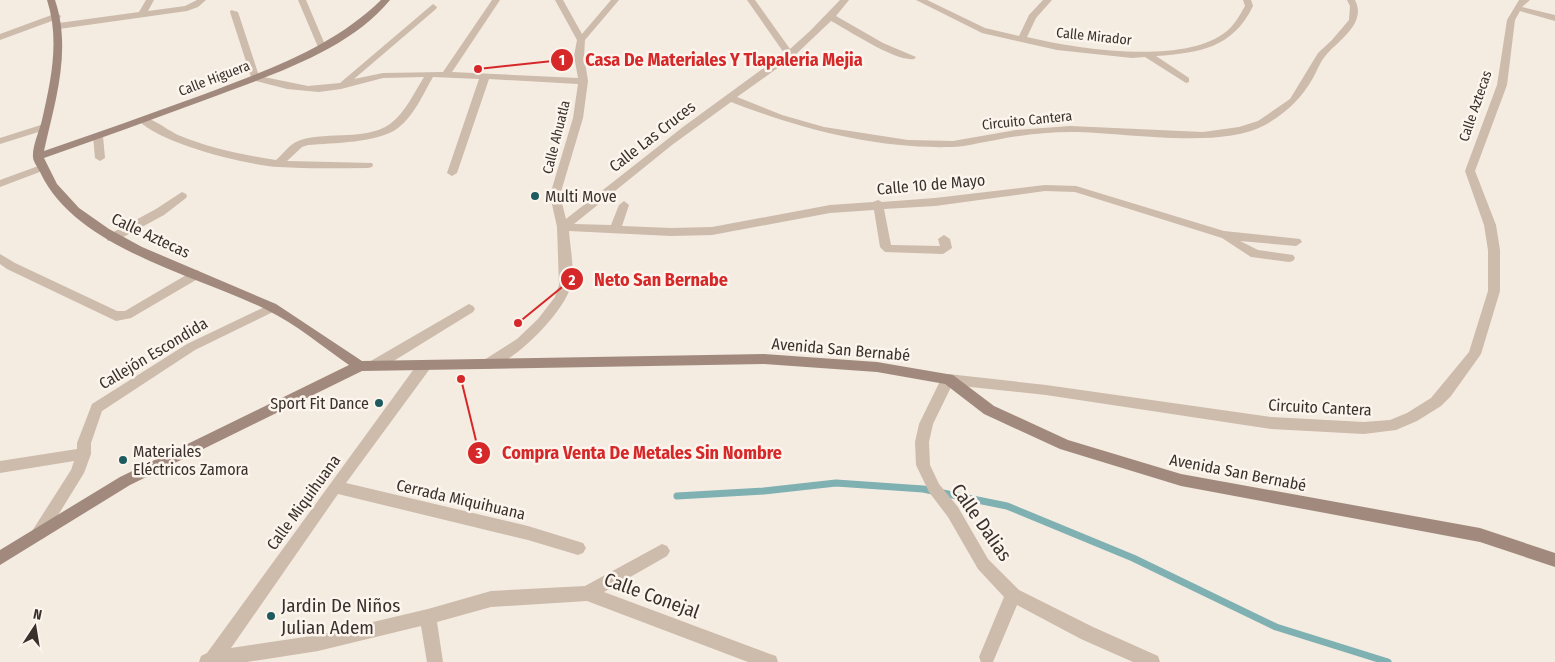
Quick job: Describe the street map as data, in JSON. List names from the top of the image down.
{
  "streets": {
    "street": [
      "Calle Mirador",
      "Calle Higuera",
      "Calle Aztecas",
      "Circuito Cantera",
      "Calle Las Cruces",
      "Calle Ahuatla",
      "Calle 10 de Mayo",
      "Avenida San Bernabé",
      "Callejón Escondida",
      "Cerrada Miquihuana",
      "Calle Miquihuana",
      "Calle Dalias",
      "Calle Conejal"
    ]
  },
  "crossings": [
    ["Calle Higuera", "Calle Aztecas"],
    ["Calle Aztecas", "Circuito Cantera"],
    ["Calle Aztecas", "Avenida San Bernabé"],
    ["Calle Aztecas", "Callejón Escondida"],
    ["Circuito Cantera", "Calle Las Cruces"],
    ["Circuito Cantera", "Avenida San Bernabé"],
    ["Circuito Cantera", "Calle Dalias"],
    ["Calle Las Cruces", "Calle Ahuatla"],
    ["Calle Las Cruces", "Calle 10 de Mayo"],
    ["Calle Ahuatla", "Calle 10 de Mayo"],
    ["Avenida San Bernabé", "Calle Miquihuana"],
    ["Avenida San Bernabé", "Calle Dalias"],
    ["Cerrada Miquihuana", "Calle Miquihuana"],
    ["Calle Miquihuana", "Calle Conejal"]
  ],
  "places": [
    "Casa De Materiales Y Tlapaleria Mejia",
    "Multi Move",
    "Neto San Bernabe",
    "Compra Venta De Metales Sin Nombre",
    "Sport Fit Dance",
    "Materiales Eléctricos Zamora",
    "Jardin De Niños Julian Adem"
  ],
  "north": "top"
}
